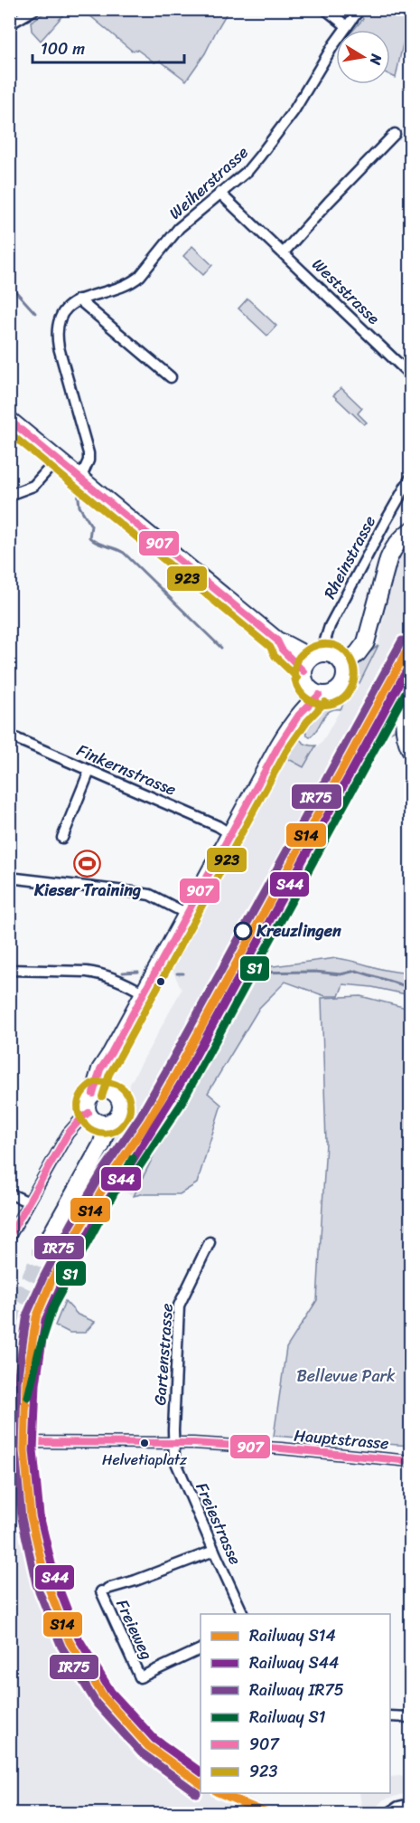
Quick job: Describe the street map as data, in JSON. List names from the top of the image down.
{
  "streets": {
    "street": [
      "Weiherstrasse",
      "Weststrasse",
      "Rheinstrasse",
      "Finkernstrasse",
      "Gartenstrasse",
      "Hauptstrasse",
      "Freiestrasse",
      "Freieweg"
    ]
  },
  "crossings": [
    ["Weiherstrasse", "Weststrasse"],
    ["Gartenstrasse", "Hauptstrasse"],
    ["Gartenstrasse", "Freiestrasse"],
    ["Hauptstrasse", "Freiestrasse"],
    ["Freiestrasse", "Freieweg"]
  ],
  "parks": ["Bellevue Park"],
  "places": {
    "sports": ["Kieser Training"],
    "other": ["Kreuzlingen", "Helvetiaplatz"]
  },
  "lines": [
    "transit line 907",
    "transit line 923",
    "rail line IR75",
    "rail line S14",
    "rail line S44",
    "rail line S1"
  ],
  "legend": [
    "Railway S14",
    "Railway S44",
    "Railway IR75",
    "Railway S1",
    "907",
    "923"
  ],
  "scale_bar": "100 m",
  "north": "right"
}
